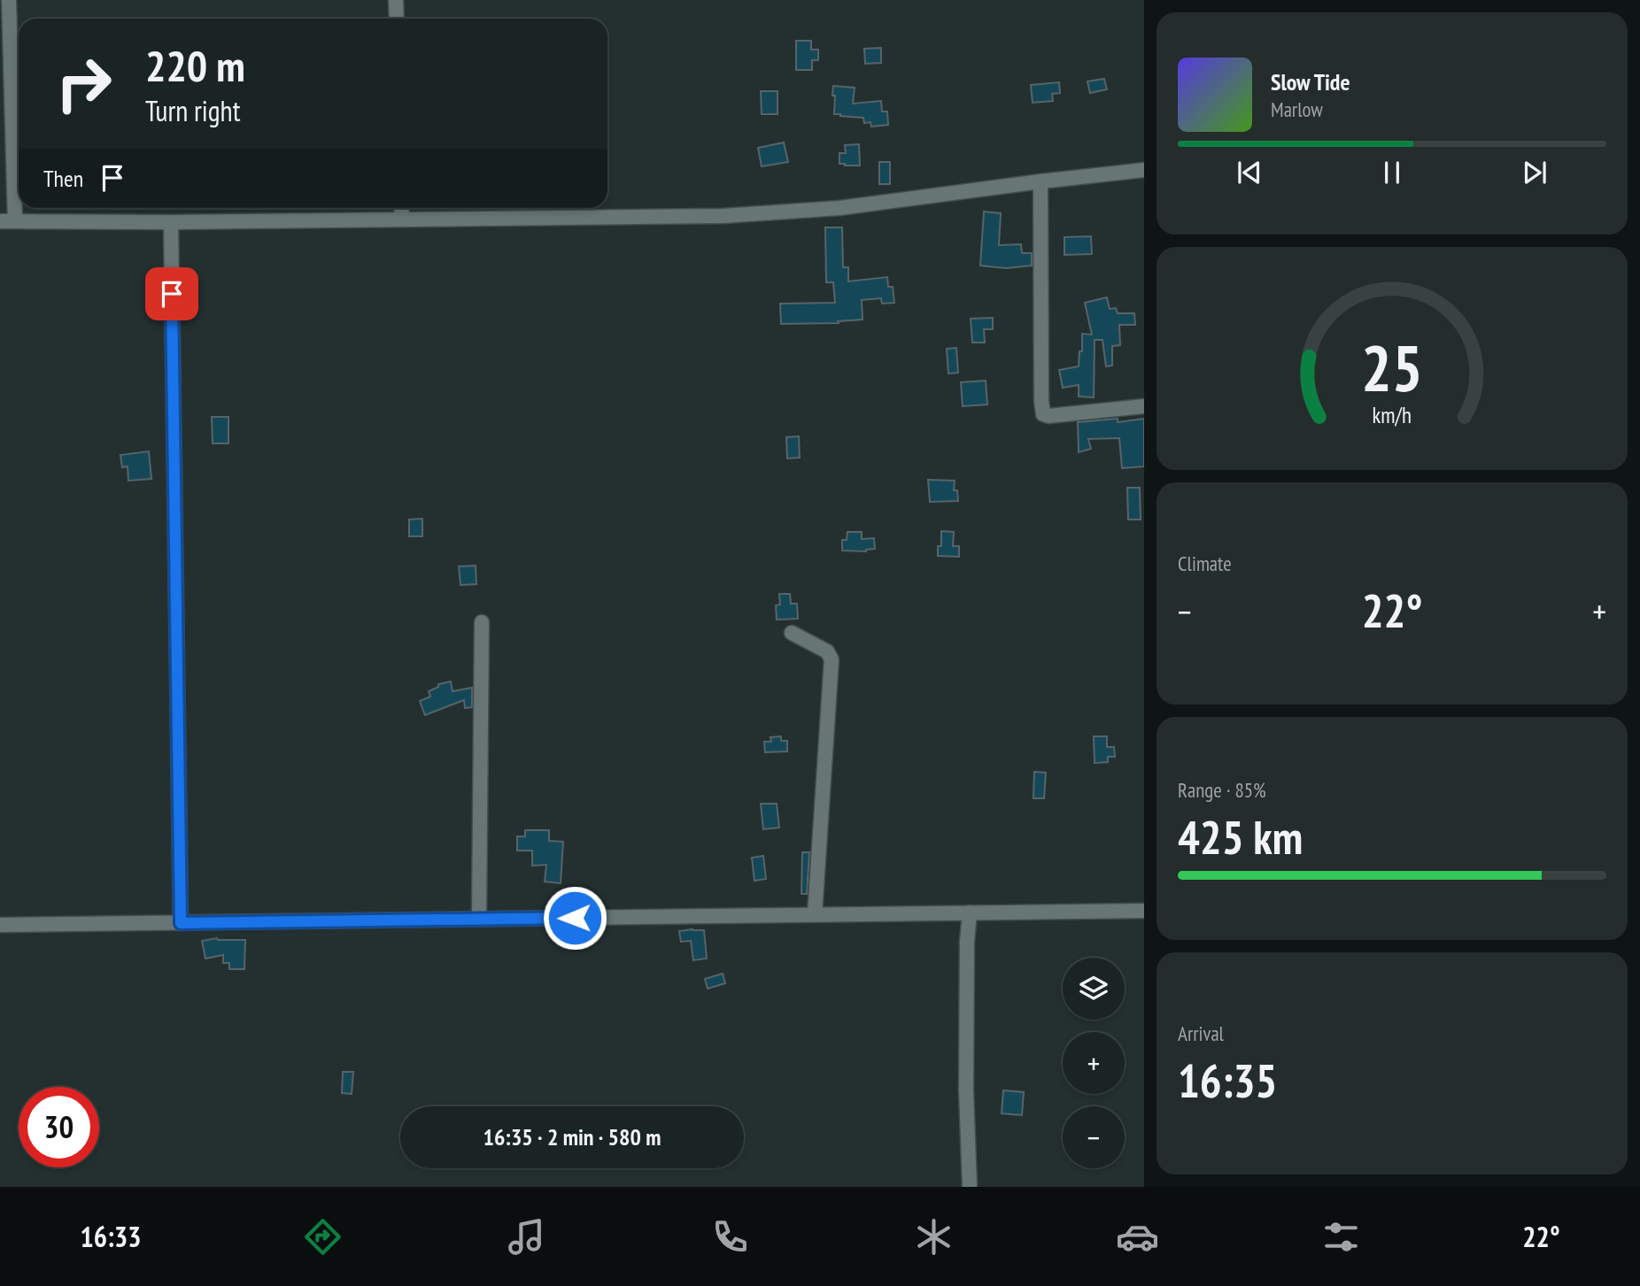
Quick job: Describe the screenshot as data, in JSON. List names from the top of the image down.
{
  "page": {
    "turn": ["220 m", "Turn right"],
    "song": ["Slow Tide", "Marlow"],
    "then": "Then",
    "tile": [
      "Climate",
      ["Range · 85%", "425 km"],
      ["Arrival", "16:35"]
    ],
    "heat": ["−", "22°", "+"],
    "map_buttons": ["+", "−"],
    "limit": "30",
    "trip": "16:35 · 2 min · 580 m",
    "tabs": ["16:33", "22°"],
    "gauge": ["25", "km/h"]
  }
}
